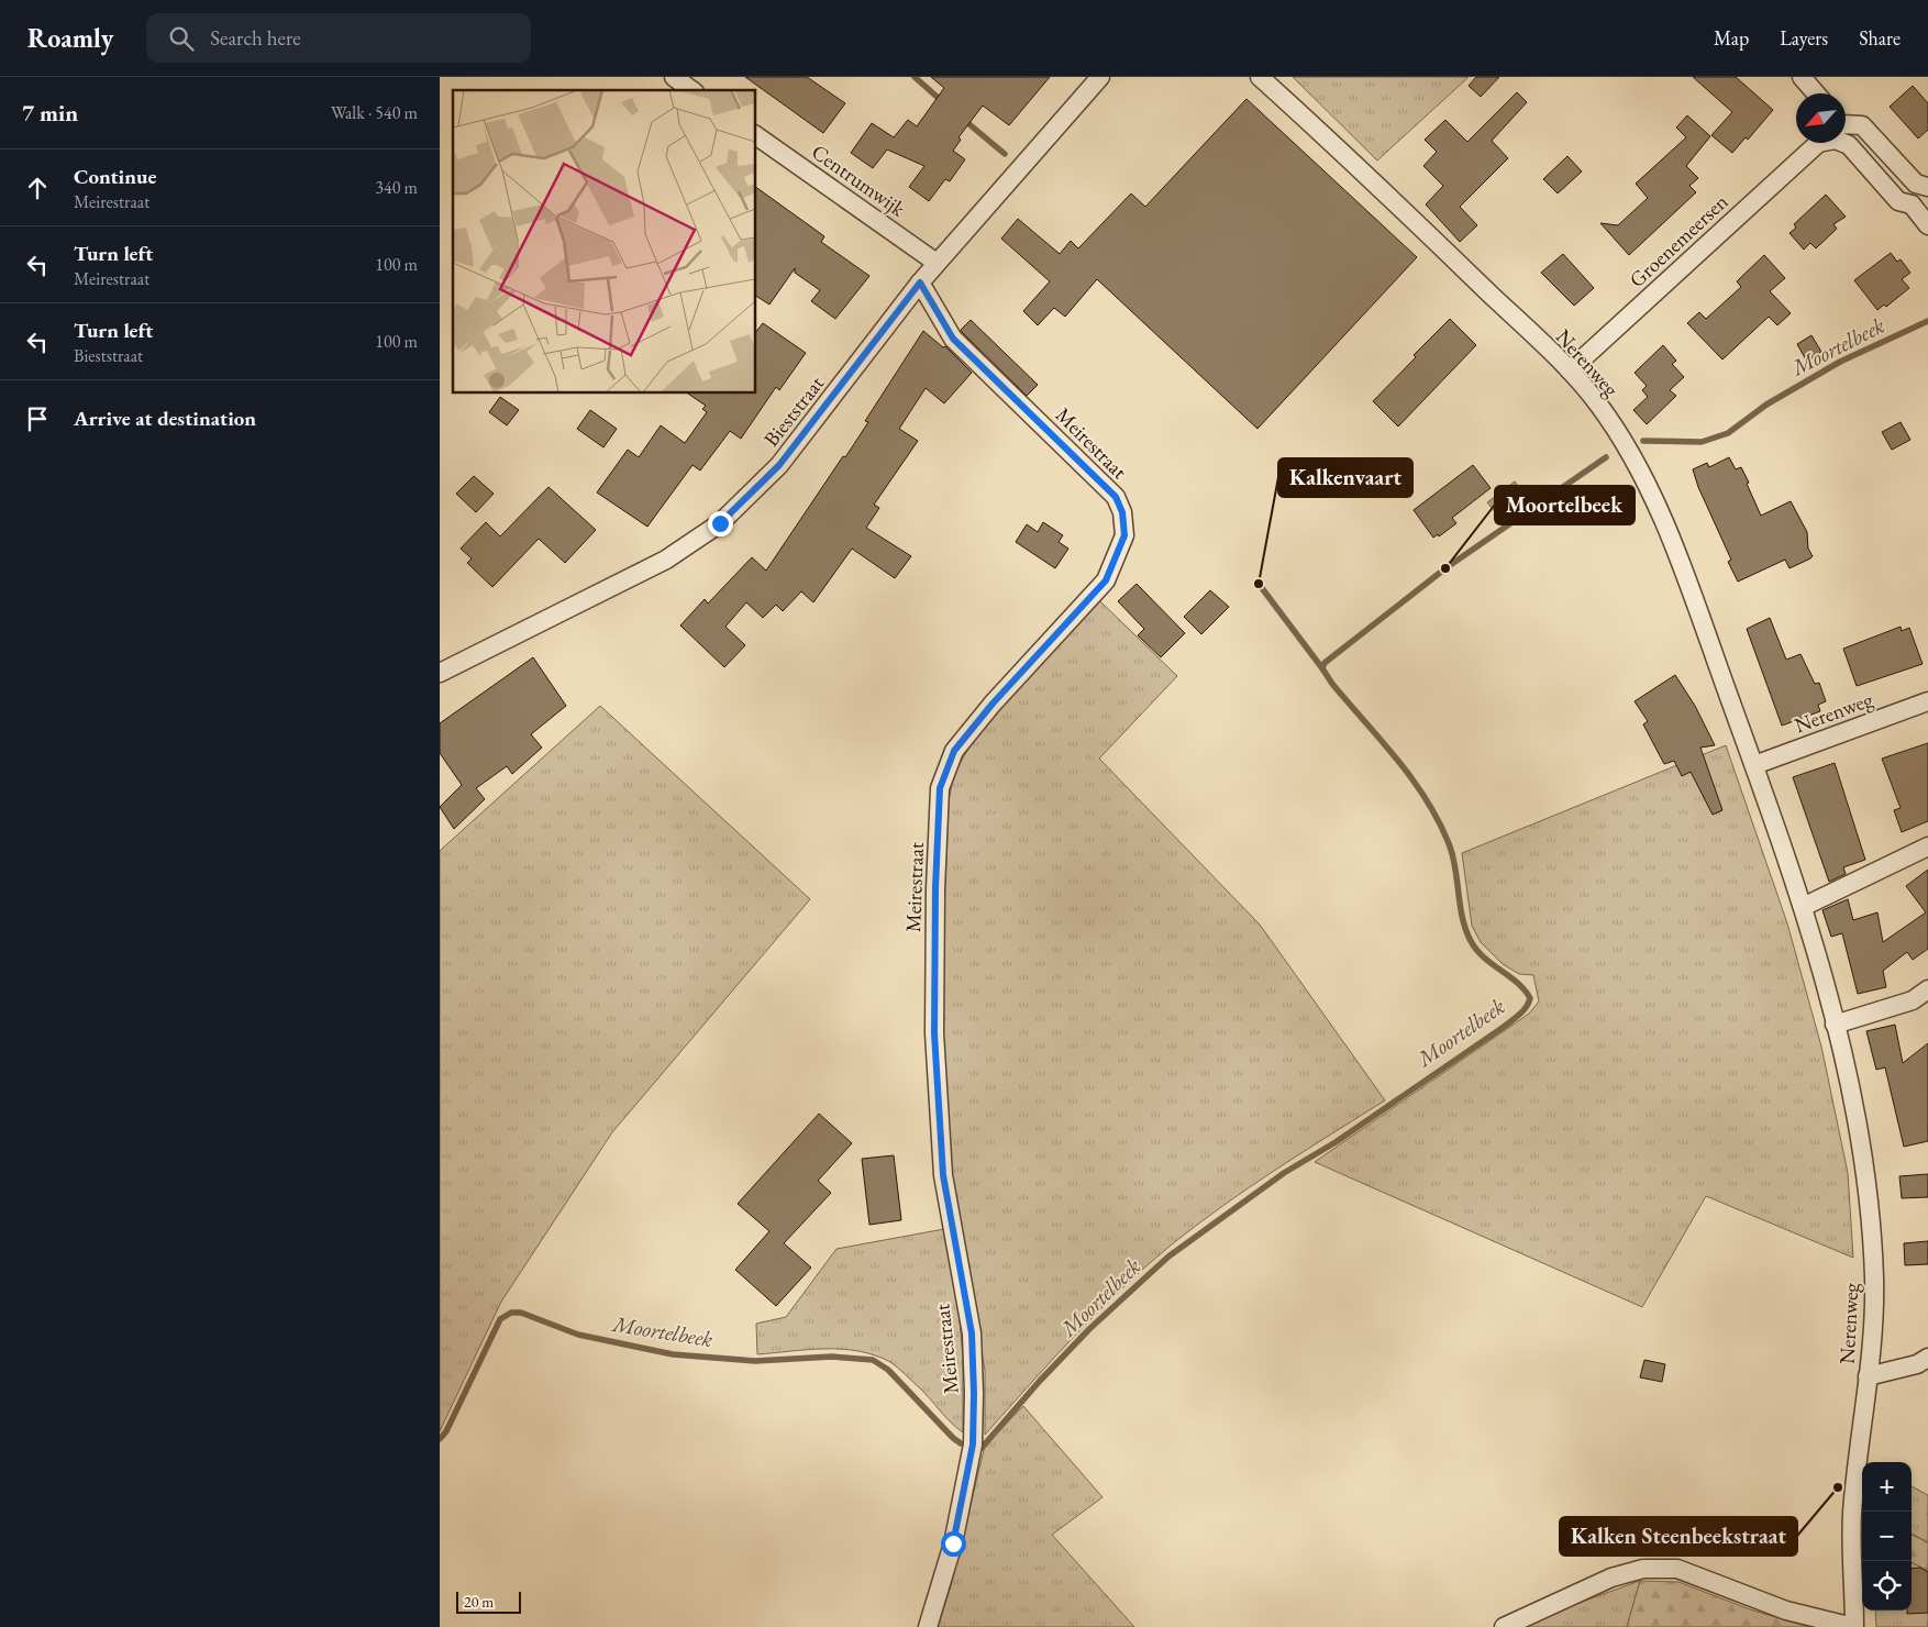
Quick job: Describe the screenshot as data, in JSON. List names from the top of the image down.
{
  "streets": {
    "street": [
      "Centrumwijk",
      "Groenemeersen",
      "Nerenweg",
      "Bieststraat",
      "Meirestraat"
    ]
  },
  "crossings": [
    ["Centrumwijk", "Bieststraat"],
    ["Groenemeersen", "Nerenweg"],
    ["Bieststraat", "Meirestraat"]
  ],
  "water": ["Moortelbeek"],
  "places": ["Moortelbeek", "Kalkenvaart", "Kalken Steenbeekstraat"],
  "scale_bar": "20 m",
  "north": "bottom left",
  "page": {
    "header": "Roamly",
    "search": "Search here",
    "nav": ["Map", "Layers", "Share"],
    "heading": ["7 min", "Walk · 540 m"],
    "list": [
      ["Continue", "Meirestraat", "340 m"],
      ["Turn left", "Meirestraat", "100 m"],
      ["Turn left", "Bieststraat", "100 m"],
      "Arrive at destination"
    ],
    "map_buttons": ["+", "−"],
    "scale": "20 m"
  }
}
